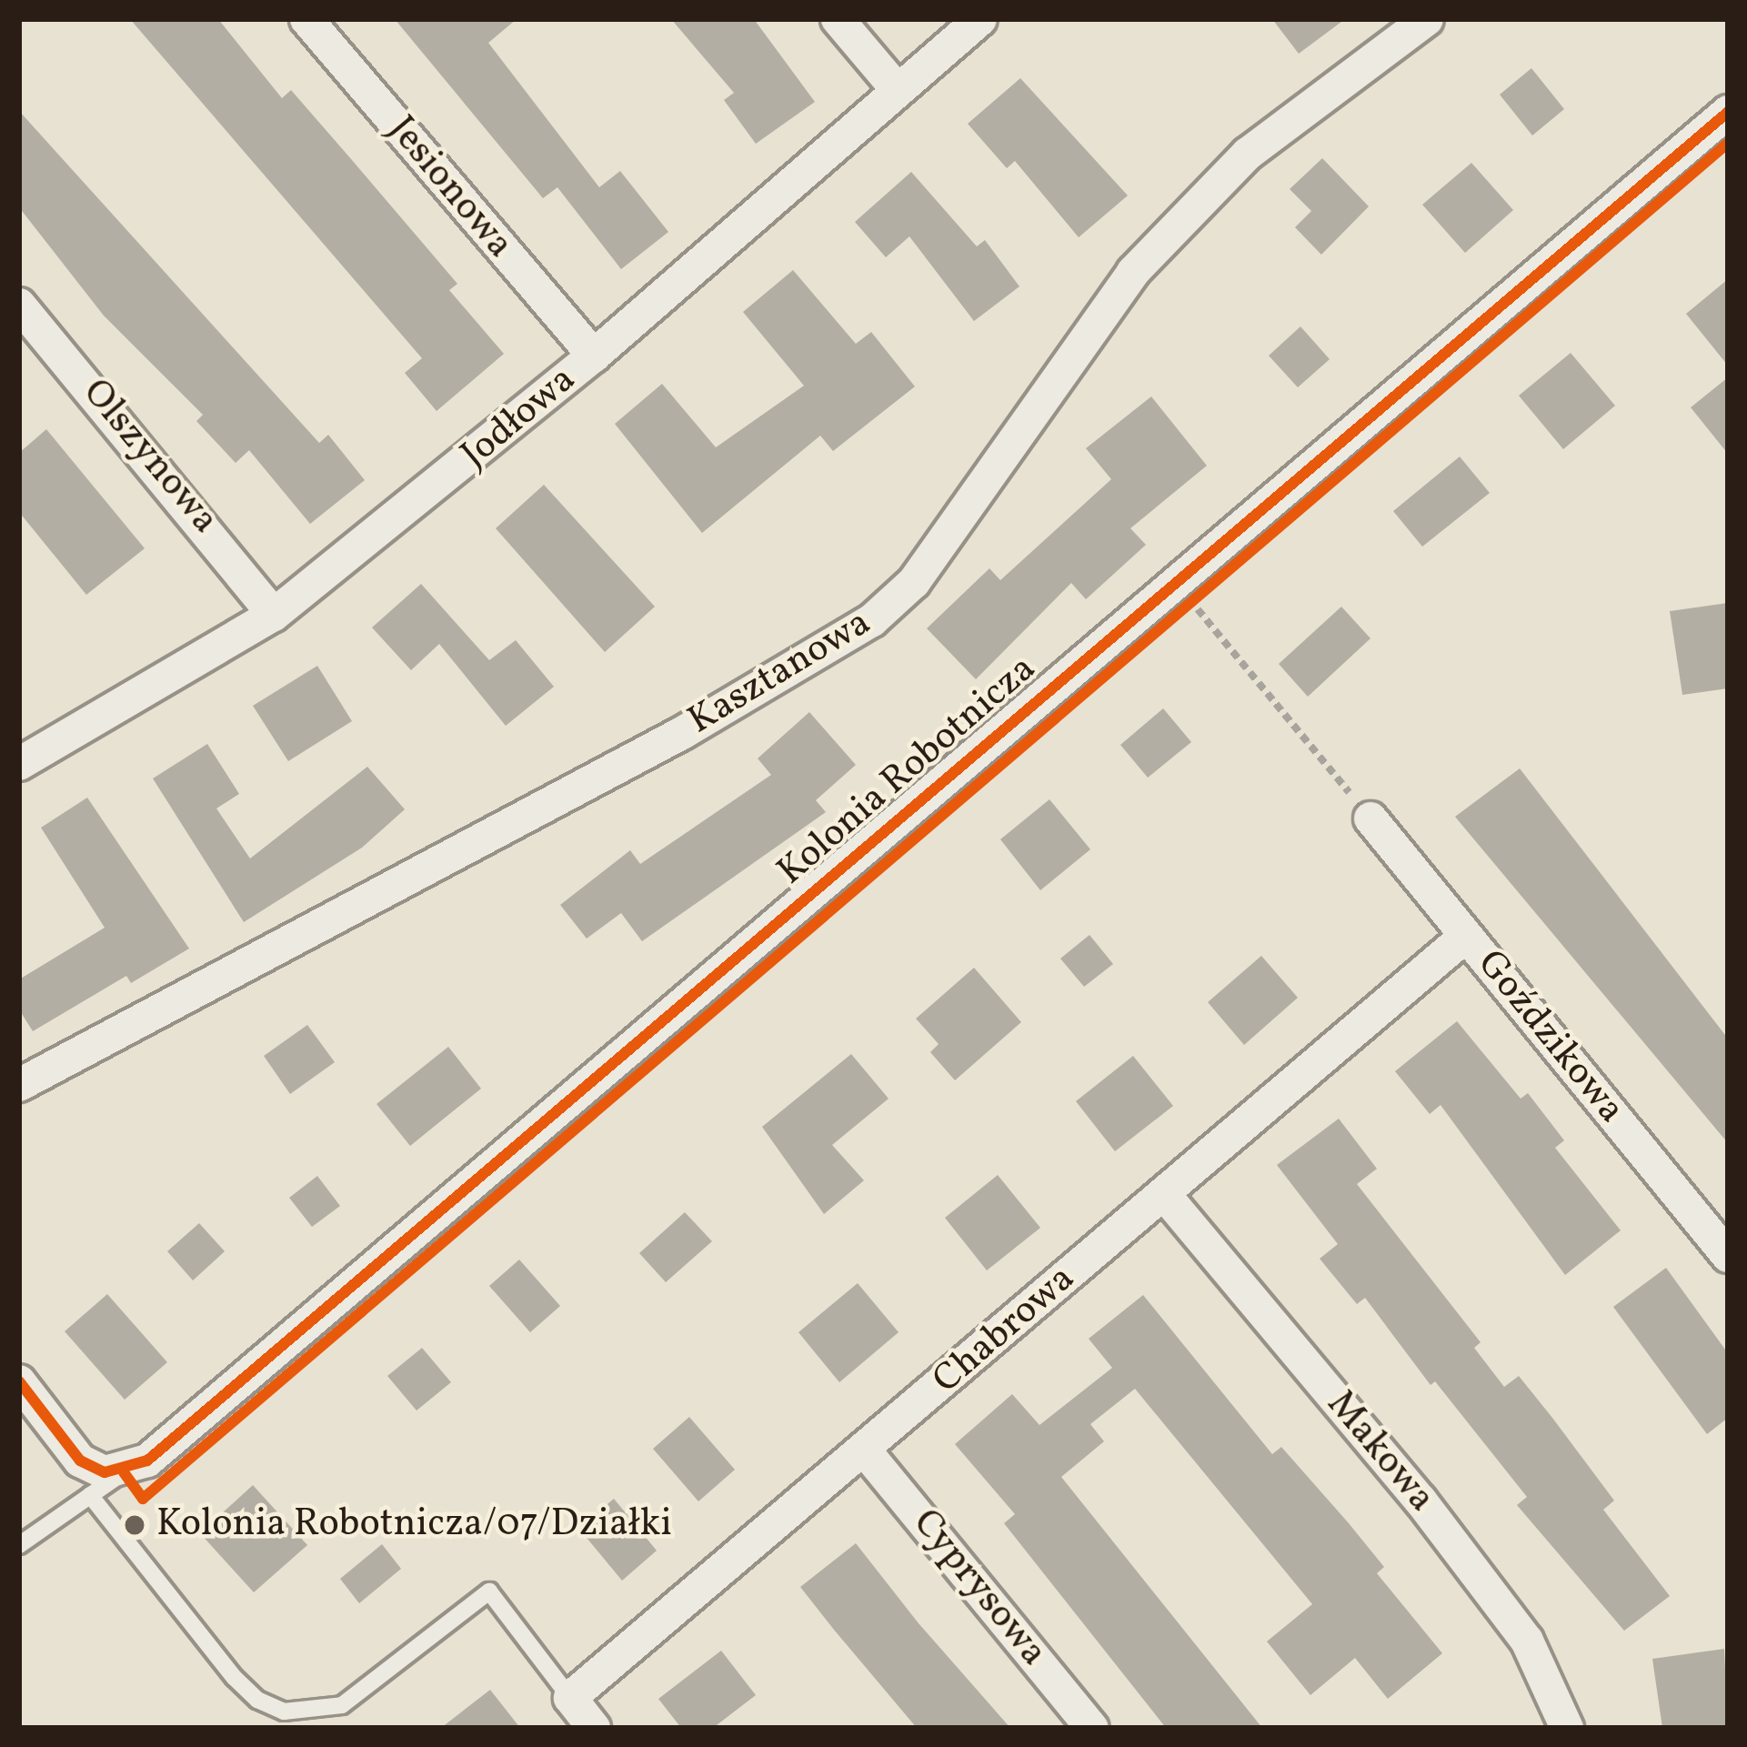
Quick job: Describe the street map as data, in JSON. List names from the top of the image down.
{
  "streets": {
    "street": [
      "Jesionowa",
      "Jodłowa",
      "Olszynowa",
      "Kasztanowa",
      "Kolonia Robotnicza",
      "Goździkowa",
      "Chabrowa",
      "Makowa",
      "Cyprysowa"
    ]
  },
  "crossings": [
    ["Jesionowa", "Jodłowa"],
    ["Jodłowa", "Olszynowa"],
    ["Goździkowa", "Chabrowa"],
    ["Chabrowa", "Makowa"],
    ["Chabrowa", "Cyprysowa"]
  ],
  "places": ["Kolonia Robotnicza/07/Działki"]
}
